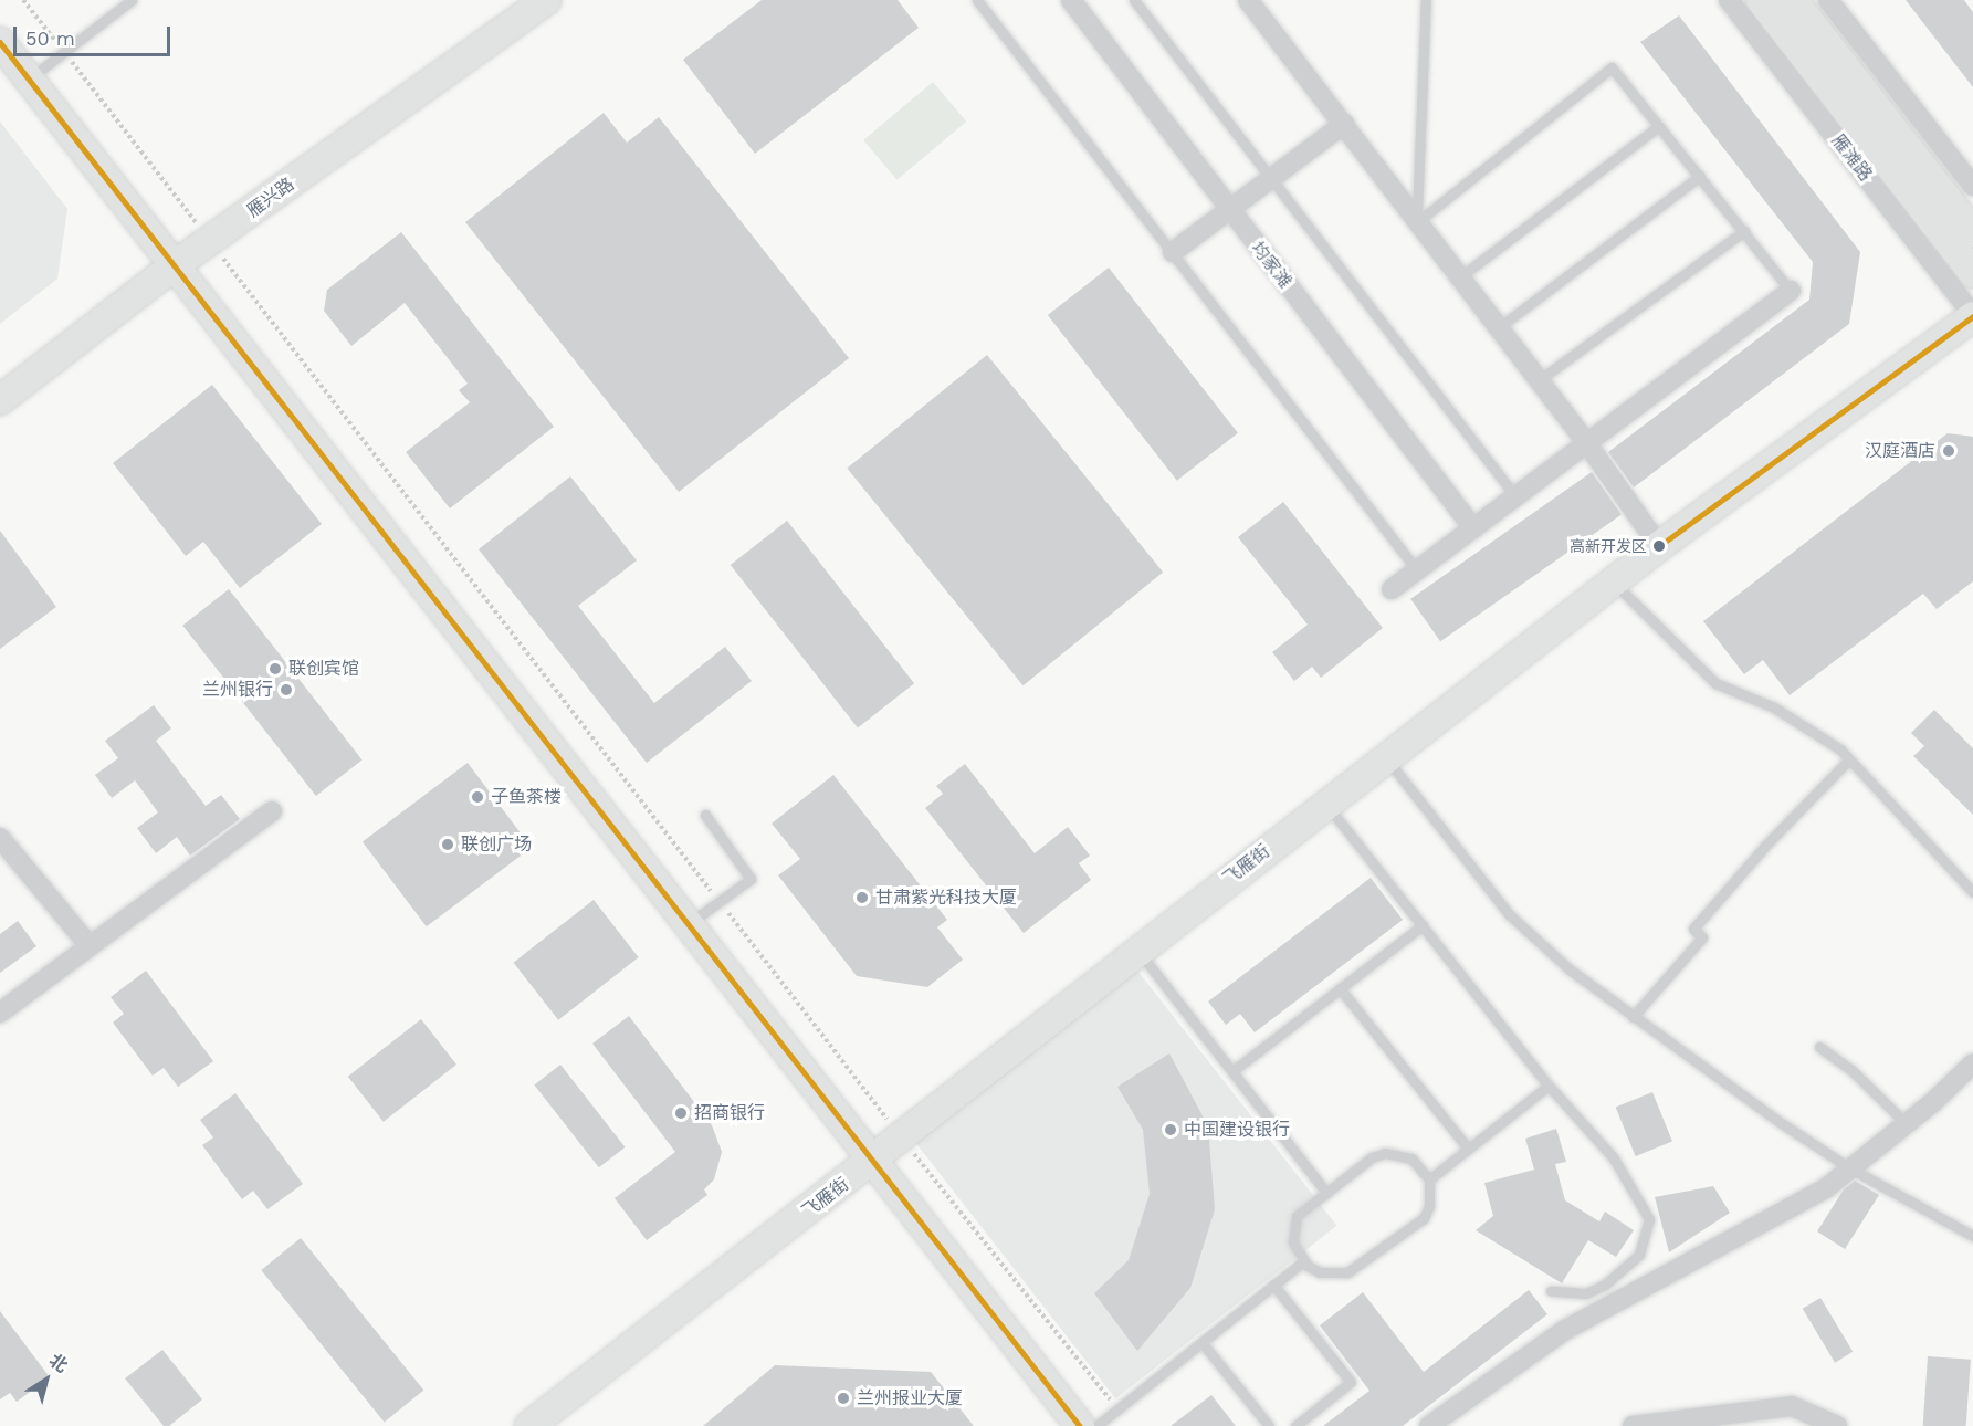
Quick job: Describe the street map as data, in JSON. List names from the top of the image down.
{
  "streets": {
    "main road": ["雁滩路", "雁兴路", "飞雁街"],
    "street": ["均家滩"]
  },
  "crossings": [
    ["雁滩路", "飞雁街"]
  ],
  "places": [
    "汉庭酒店",
    "高新开发区",
    "联创宾馆",
    "兰州银行",
    "子鱼茶楼",
    "联创广场",
    "甘肃紫光科技大厦",
    "招商银行",
    "中国建设银行",
    "兰州报业大厦"
  ],
  "scale_bar": "50 m",
  "north": "top right"
}
